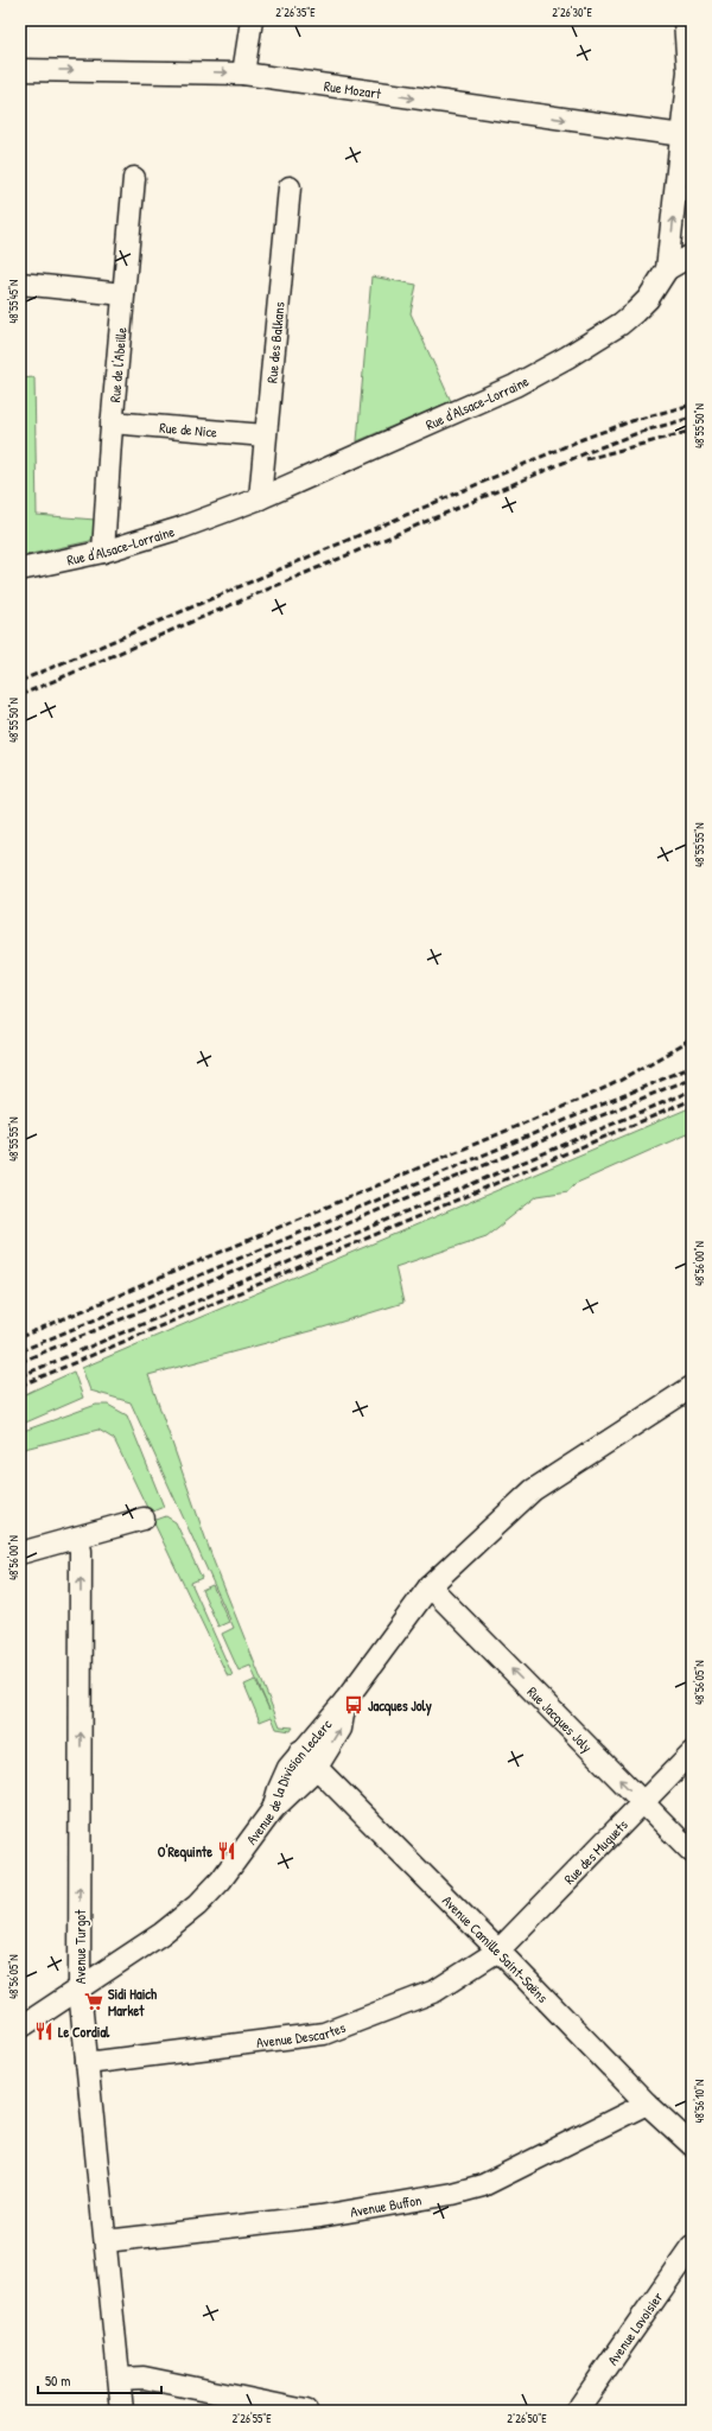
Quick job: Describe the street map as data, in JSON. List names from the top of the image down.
{
  "streets": {
    "street": [
      "Rue Mozart",
      "Rue des Balkans",
      "Rue de l'Abeille",
      "Rue d'Alsace-Lorraine",
      "Rue de Nice",
      "Rue Jacques Joly",
      "Avenue de la Division Leclerc",
      "Rue des Muguets",
      "Avenue Turgot",
      "Avenue Camille Saint-Saëns",
      "Avenue Descartes",
      "Avenue Buffon",
      "Avenue Lavoisier"
    ]
  },
  "crossings": [
    ["Rue Mozart", "Rue d'Alsace-Lorraine"],
    ["Rue des Balkans", "Rue d'Alsace-Lorraine"],
    ["Rue des Balkans", "Rue de Nice"],
    ["Rue de l'Abeille", "Rue d'Alsace-Lorraine"],
    ["Rue de l'Abeille", "Rue de Nice"],
    ["Rue Jacques Joly", "Avenue de la Division Leclerc"],
    ["Rue Jacques Joly", "Rue des Muguets"],
    ["Avenue de la Division Leclerc", "Avenue Turgot"],
    ["Avenue de la Division Leclerc", "Avenue Camille Saint-Saëns"],
    ["Rue des Muguets", "Avenue Camille Saint-Saëns"],
    ["Rue des Muguets", "Avenue Descartes"],
    ["Avenue Turgot", "Avenue Descartes"],
    ["Avenue Turgot", "Avenue Buffon"],
    ["Avenue Camille Saint-Saëns", "Avenue Descartes"],
    ["Avenue Camille Saint-Saëns", "Avenue Buffon"]
  ],
  "one_way": ["Rue Mozart", "Rue Jacques Joly", "Avenue Turgot"],
  "places": {
    "bus stop": ["Jacques Joly"],
    "restaurant": ["O'Requinte", "Le Cordial"],
    "supermarket": ["Sidi Haich Market"]
  },
  "scale_bar": "50 m",
  "coordinates": [
    "2°26'35\"E",
    "2°26'30\"E",
    "48°55'45\"N",
    "48°55'50\"N",
    "48°55'55\"N",
    "48°56'00\"N",
    "48°56'05\"N",
    "48°56'10\"N",
    "2°26'55\"E",
    "2°26'50\"E"
  ]
}
